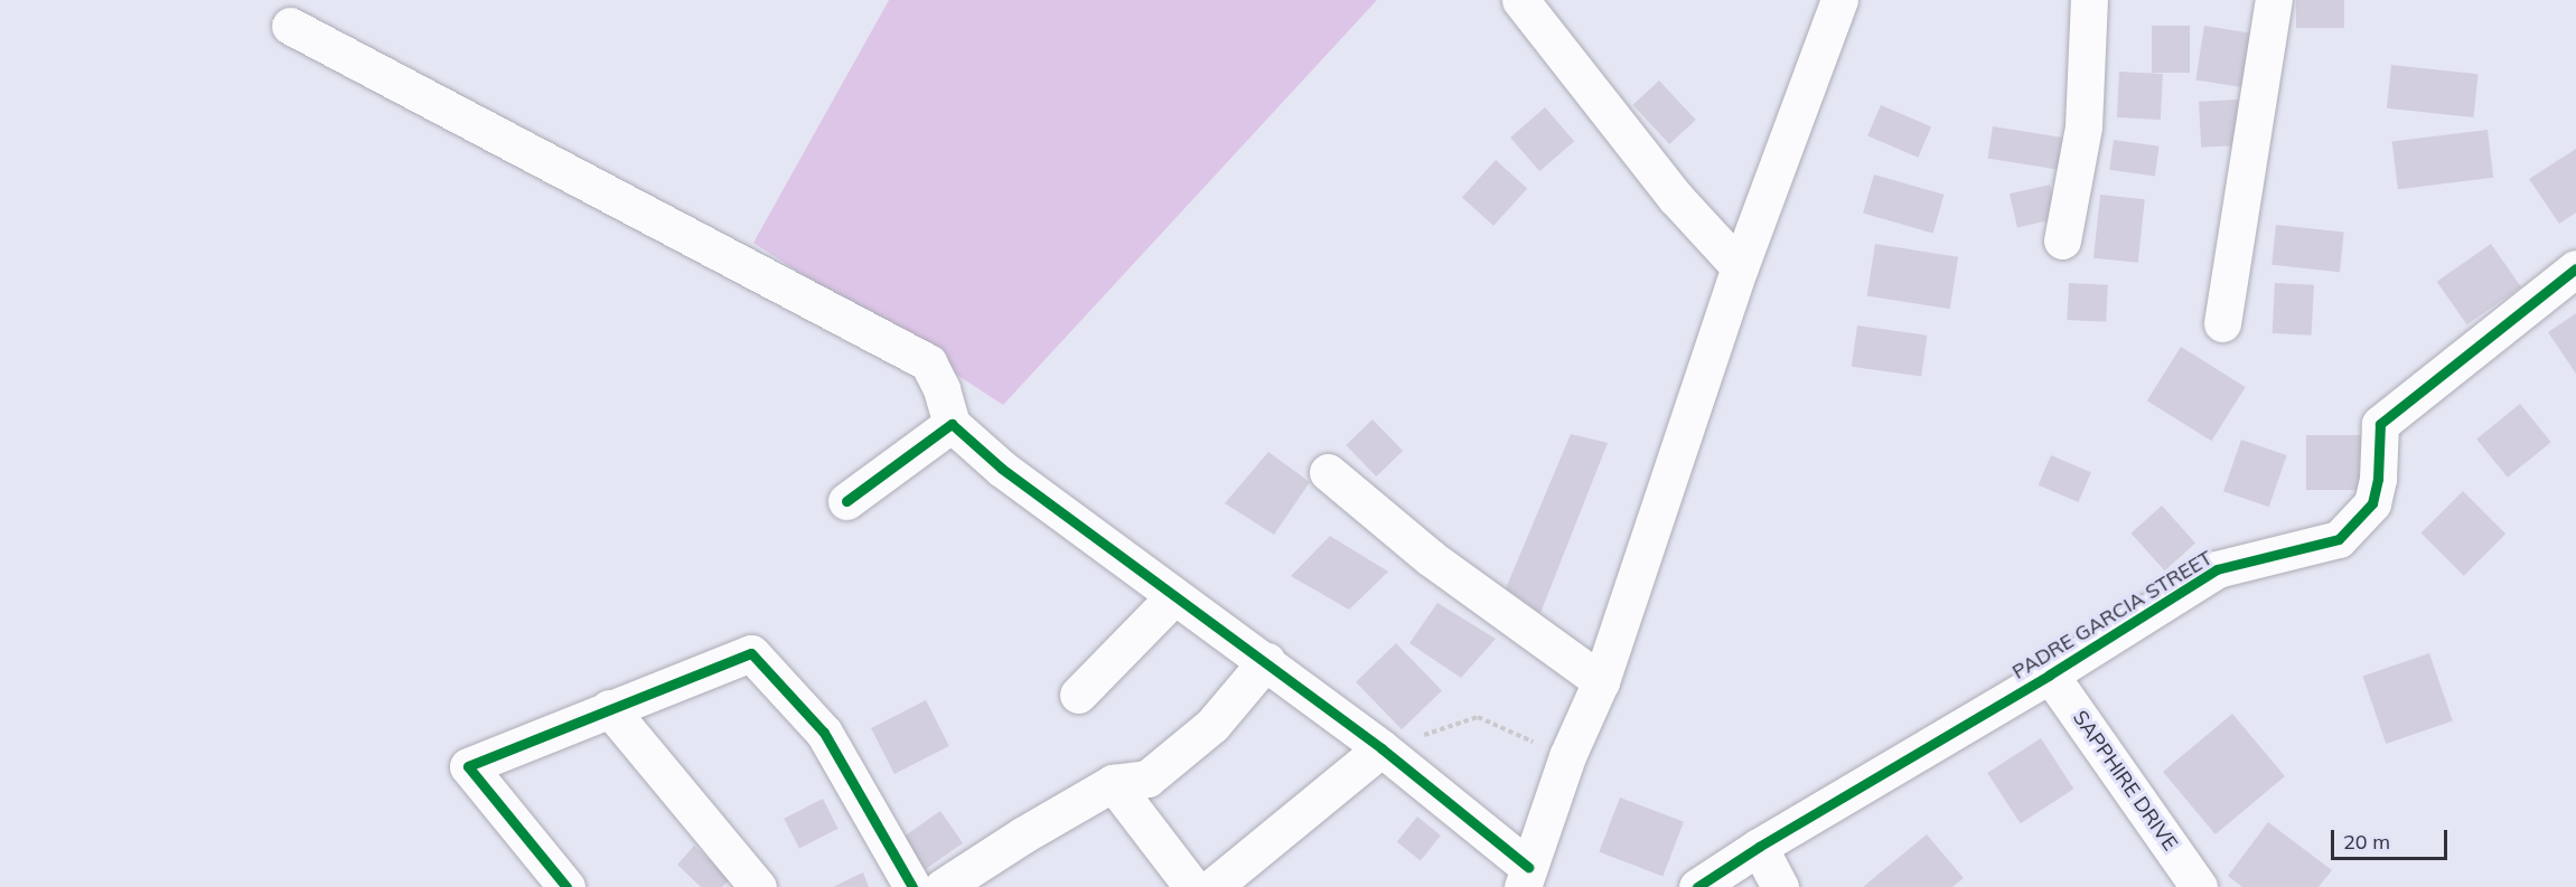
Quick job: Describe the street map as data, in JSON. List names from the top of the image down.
{
  "streets": {
    "street": ["PADRE GARCIA STREET", "SAPPHIRE DRIVE"]
  },
  "crossings": [
    ["PADRE GARCIA STREET", "SAPPHIRE DRIVE"]
  ],
  "scale_bar": "20 m"
}
